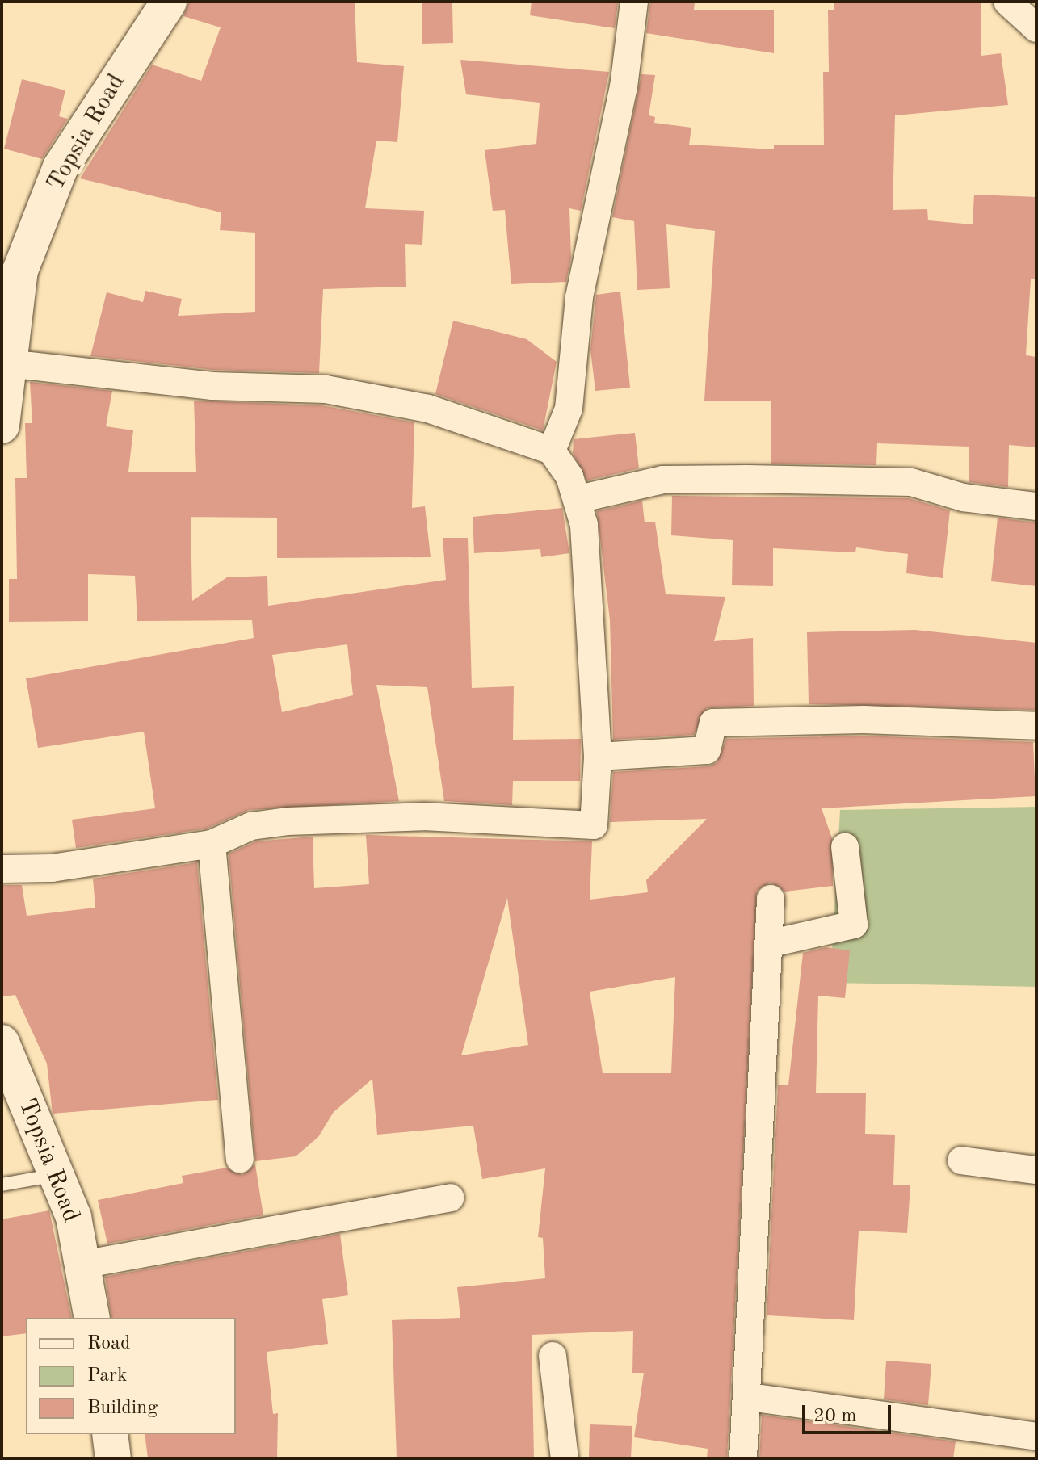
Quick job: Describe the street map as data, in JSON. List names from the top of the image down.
{
  "streets": {
    "street": ["Topsia Road"]
  },
  "legend": ["Road", "Park", "Building"],
  "scale_bar": "20 m"
}
